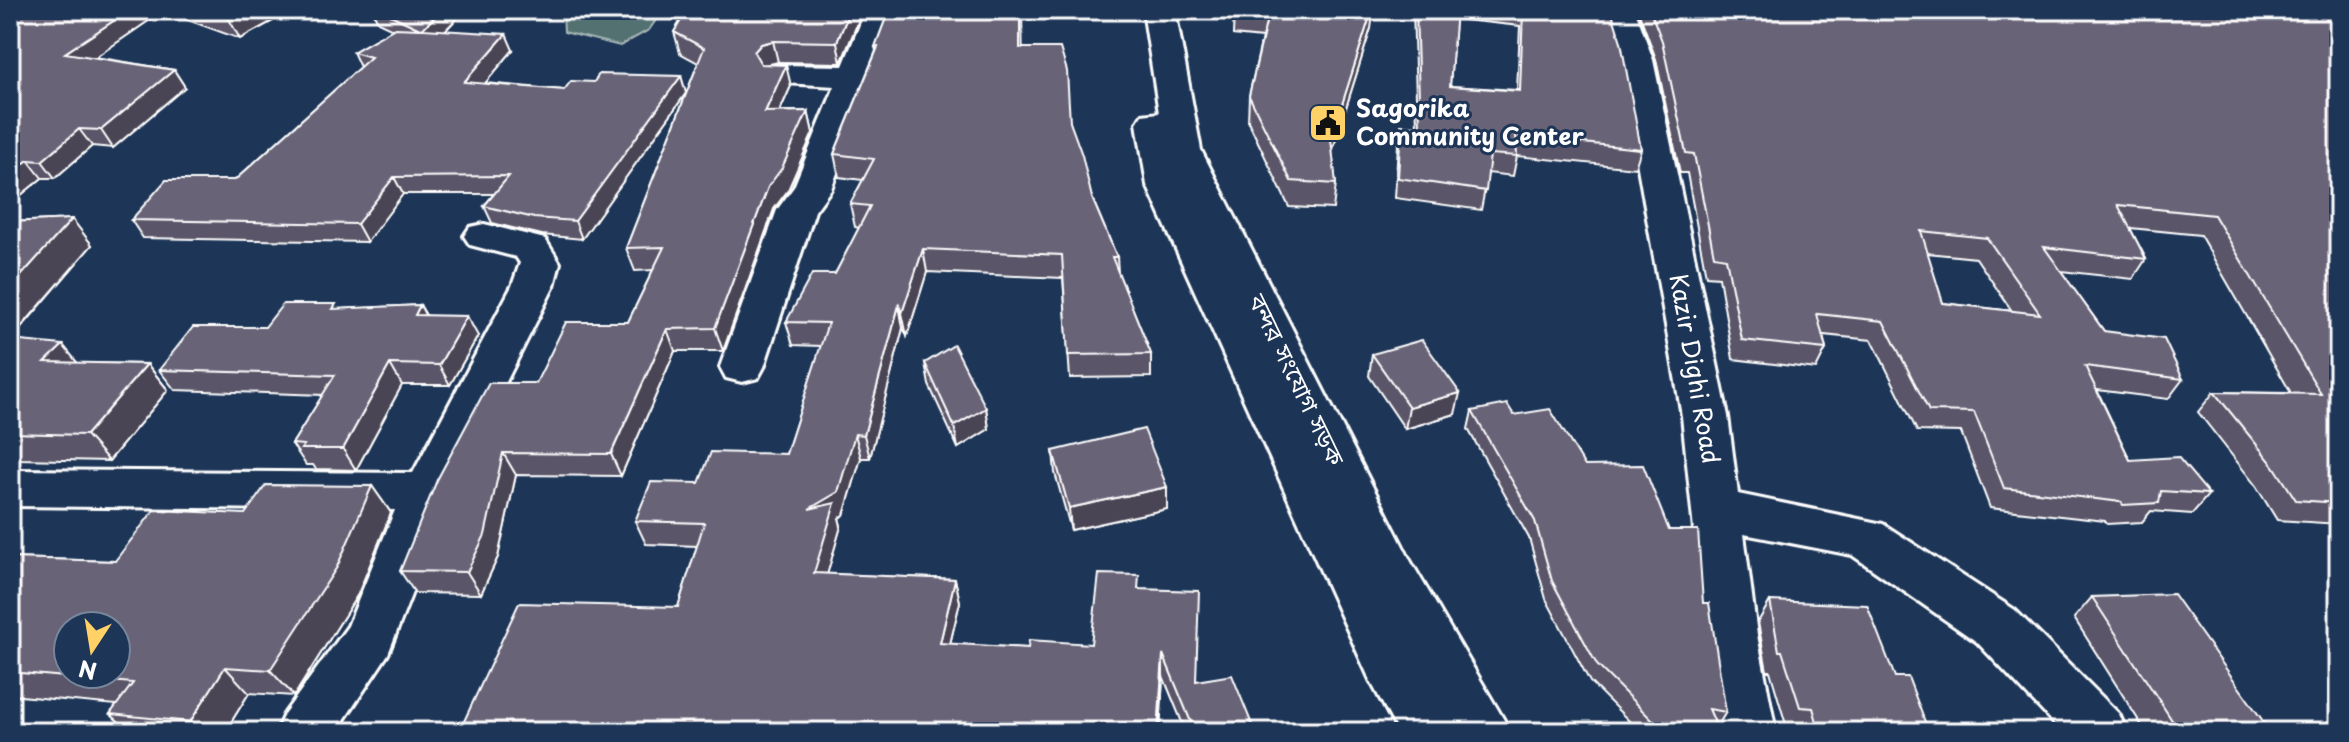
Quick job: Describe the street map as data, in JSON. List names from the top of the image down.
{
  "streets": {
    "main road": ["Kazir Dighi Road", "বন্দর সংযোগ সড়ক"]
  },
  "places": {
    "public building": ["Sagorika Community Center"]
  },
  "north": "bottom"
}
